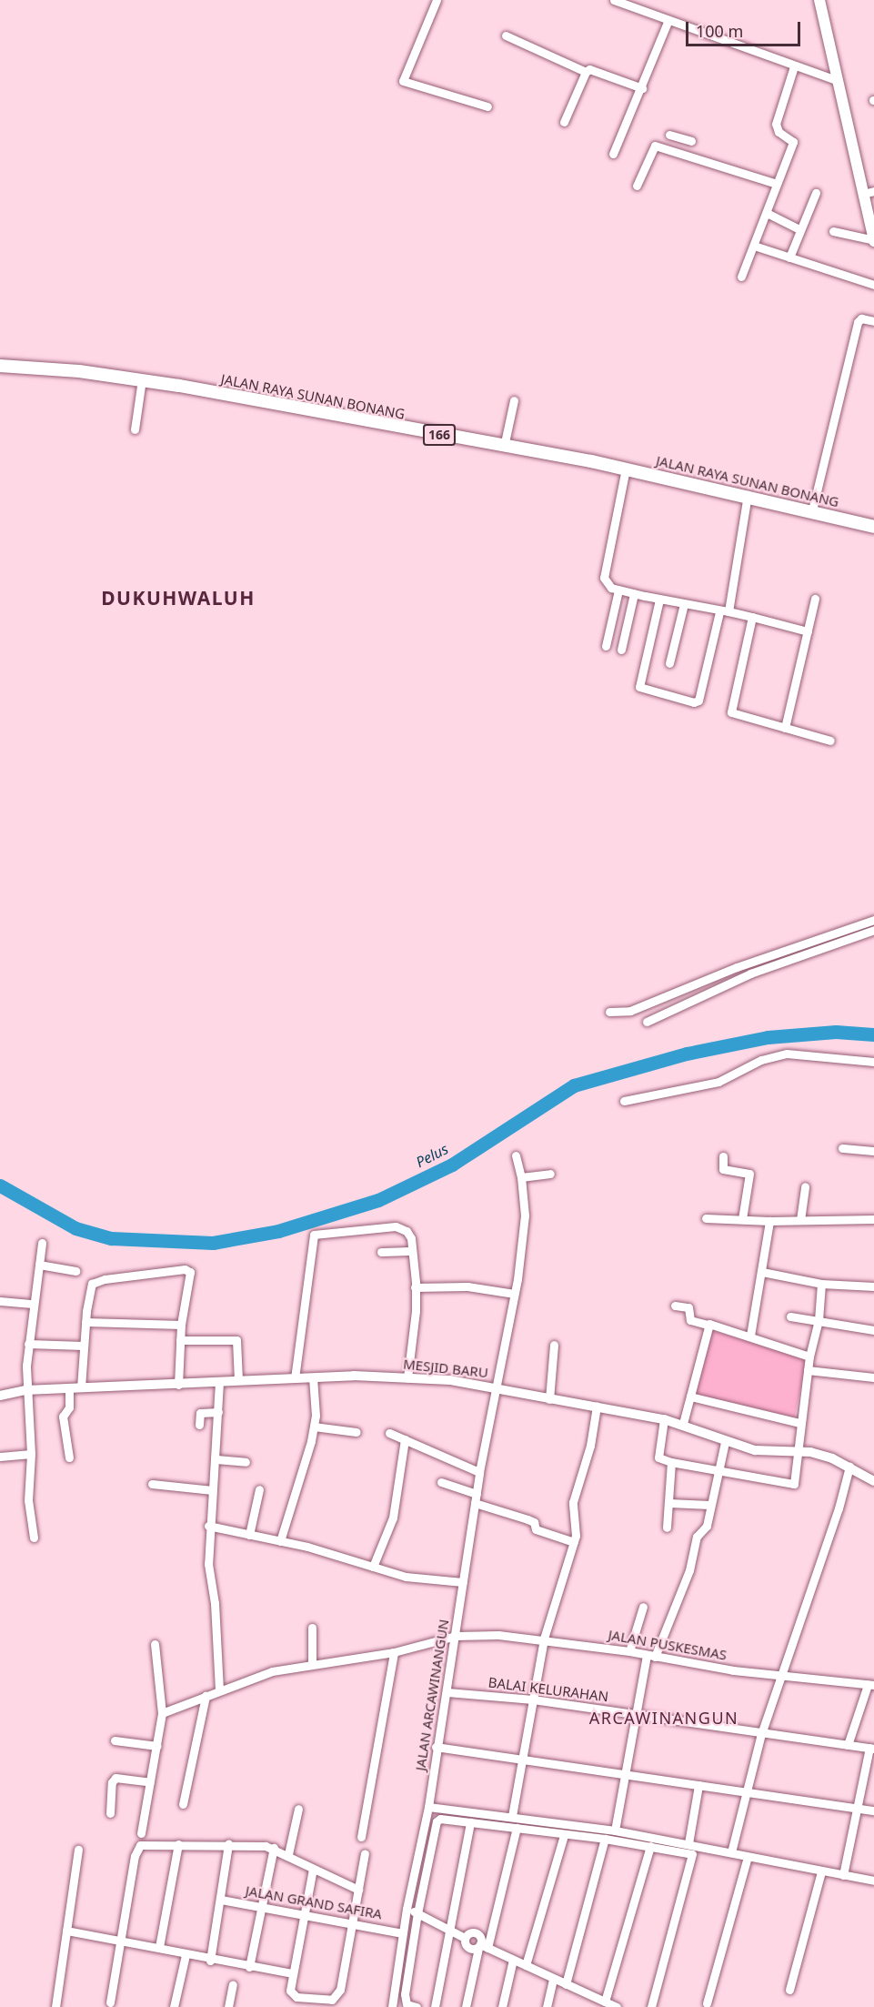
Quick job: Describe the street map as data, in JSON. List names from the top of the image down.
{
  "streets": {
    "main road": ["JALAN RAYA SUNAN BONANG", "166"],
    "street": [
      "MESJID BARU",
      "JALAN PUSKESMAS",
      "BALAI KELURAHAN",
      "JALAN ARCAWINANGUN",
      "JALAN GRAND SAFIRA"
    ]
  },
  "crossings": [
    ["MESJID BARU", "JALAN ARCAWINANGUN"],
    ["JALAN PUSKESMAS", "JALAN ARCAWINANGUN"],
    ["BALAI KELURAHAN", "JALAN ARCAWINANGUN"],
    ["JALAN ARCAWINANGUN", "JALAN GRAND SAFIRA"]
  ],
  "districts": ["DUKUHWALUH", "ARCAWINANGUN"],
  "water": ["Pelus"],
  "scale_bar": "100 m"
}
